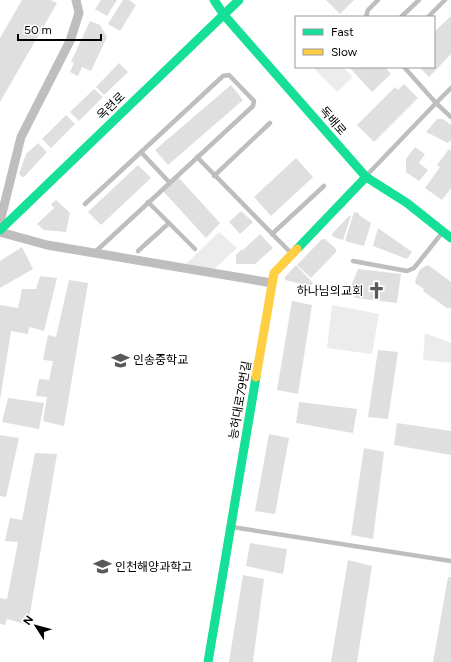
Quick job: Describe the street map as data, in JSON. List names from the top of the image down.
{
  "streets": {
    "street": ["옥련로", "독배로", "능허대로79번길"]
  },
  "crossings": [
    ["옥련로", "독배로"],
    ["독배로", "능허대로79번길"]
  ],
  "places": {
    "church": ["하나님의교회"],
    "school or university": ["인송중학교", "인천해양과학고"]
  },
  "legend": ["Fast", "Slow"],
  "scale_bar": "50 m",
  "north": "top left"
}
